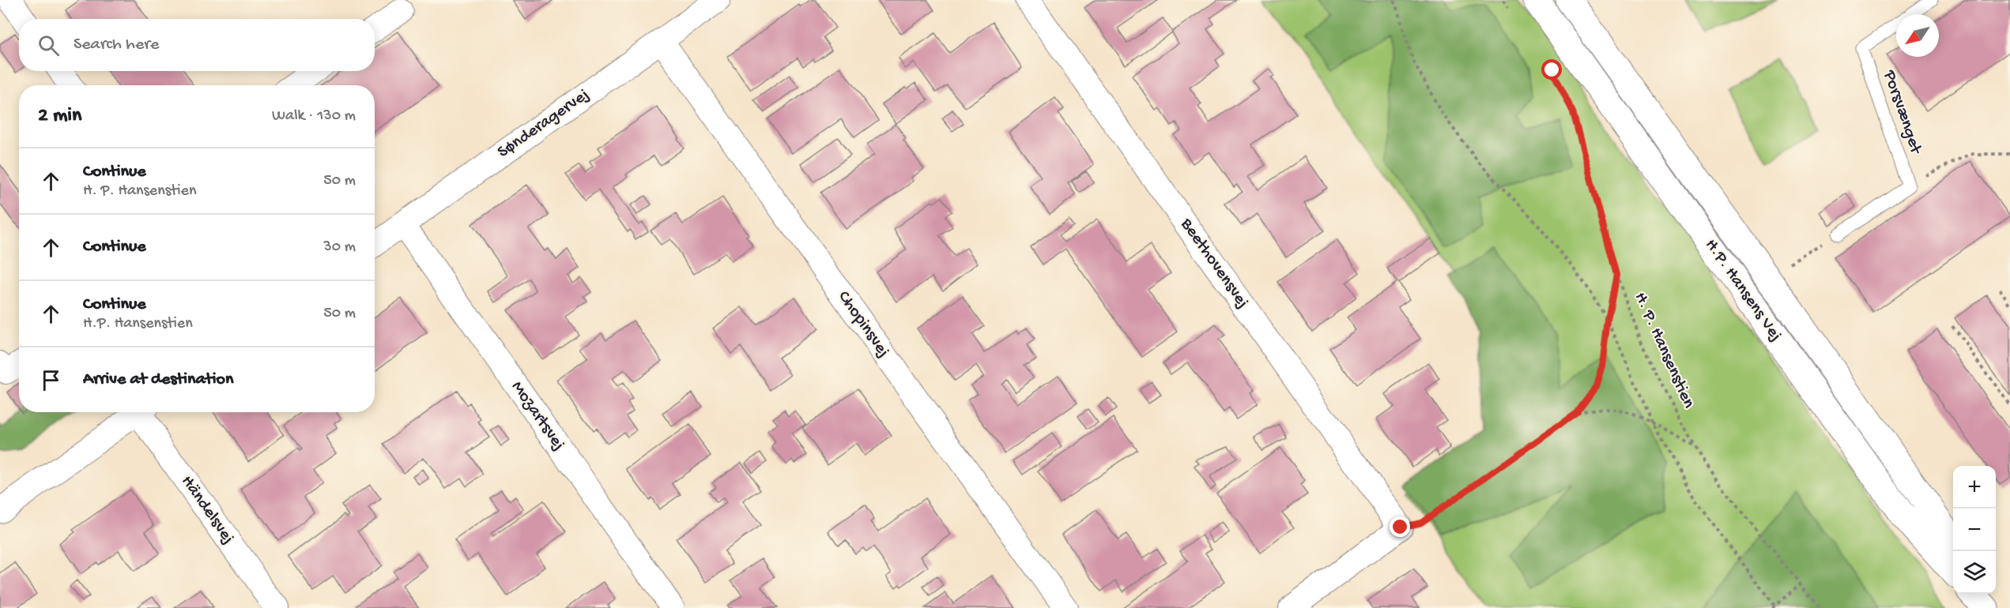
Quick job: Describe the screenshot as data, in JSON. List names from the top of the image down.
{
  "streets": {
    "street": [
      "Sønderagervej",
      "Beethovensvej",
      "H.P. Hansens Vej",
      "Chopinsvej",
      "Mozartsvej",
      "Händelsvej"
    ],
    "lane": ["Porsvænget"],
    "path": ["H. P. Hansenstien"]
  },
  "crossings": [
    ["Sønderagervej", "Chopinsvej"],
    ["Sønderagervej", "Mozartsvej"]
  ],
  "north": "bottom left",
  "page": {
    "search": "Search here",
    "heading": ["2 min", "Walk · 130 m"],
    "list": [
      ["Continue", "H. P. Hansenstien", "50 m"],
      ["Continue", "30 m"],
      ["Continue", "H.P. Hansenstien", "50 m"],
      "Arrive at destination"
    ],
    "map_buttons": ["+", "−"]
  }
}
